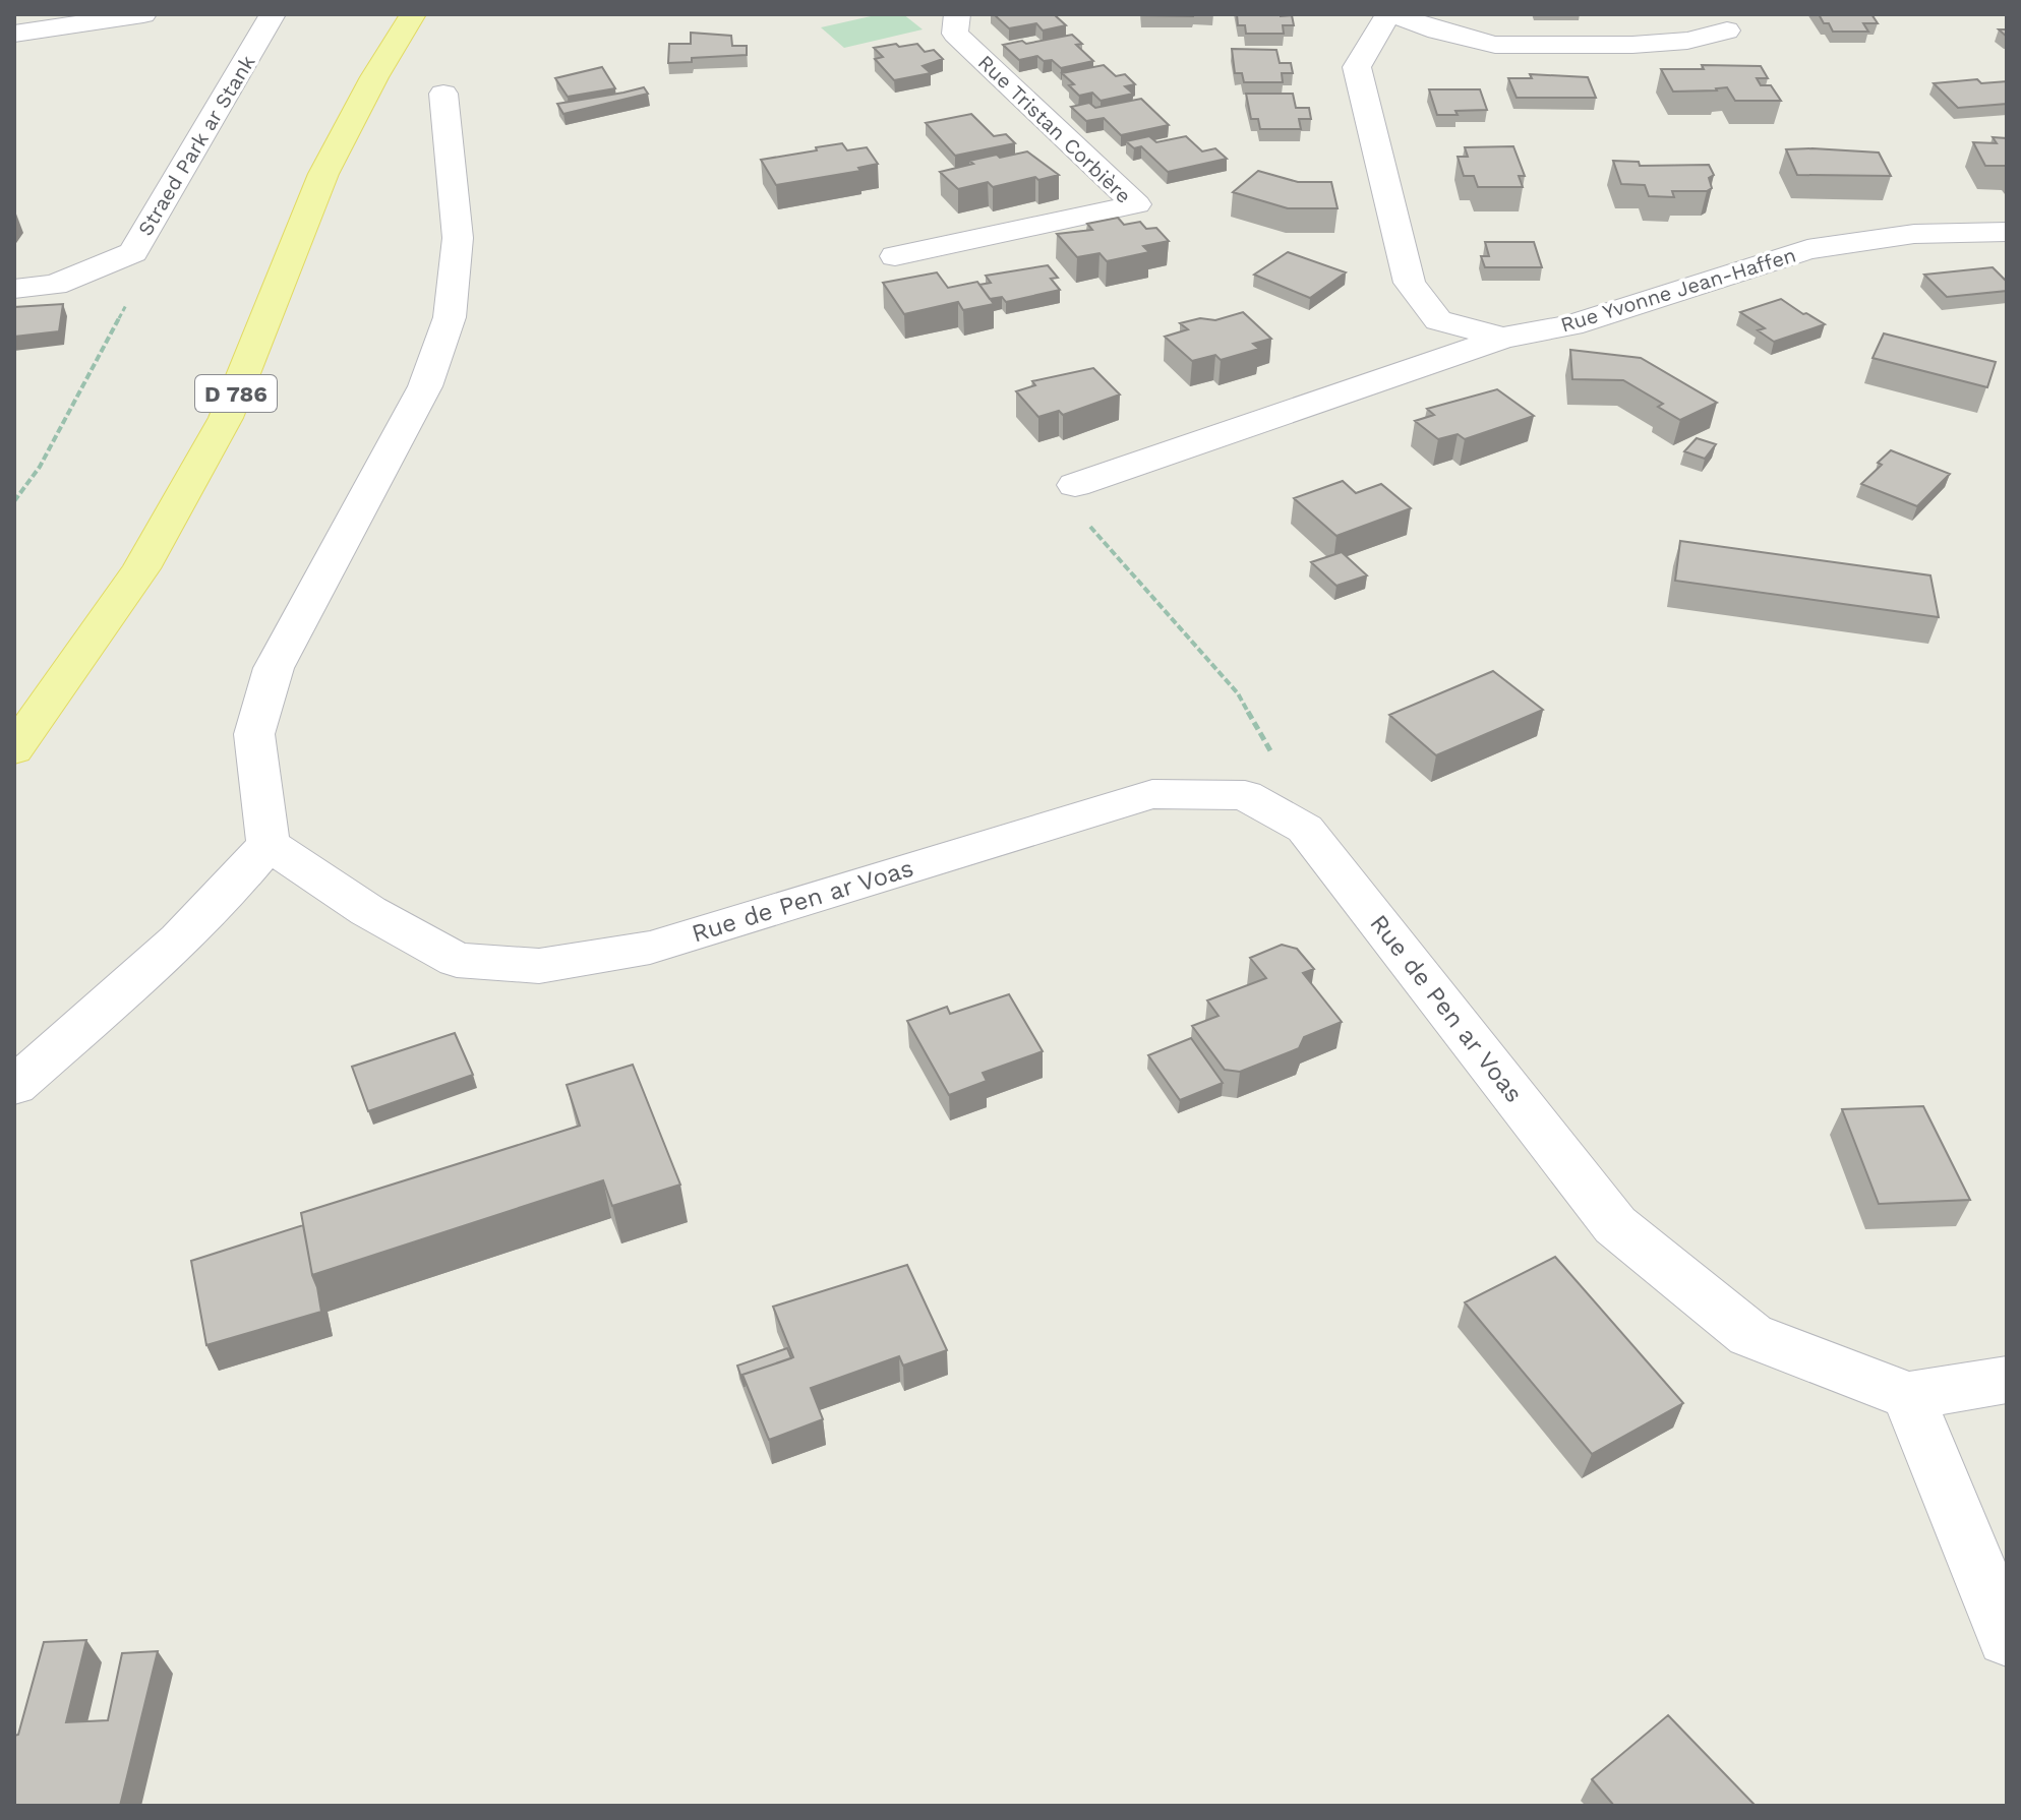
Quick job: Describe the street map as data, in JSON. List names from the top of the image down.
{
  "streets": {
    "main road": ["D 786"],
    "street": [
      "Rue Tristan Corbière",
      "Straed Park ar Stank",
      "Rue Yvonne Jean-Haffen",
      "Rue de Pen ar Voas"
    ]
  }
}
